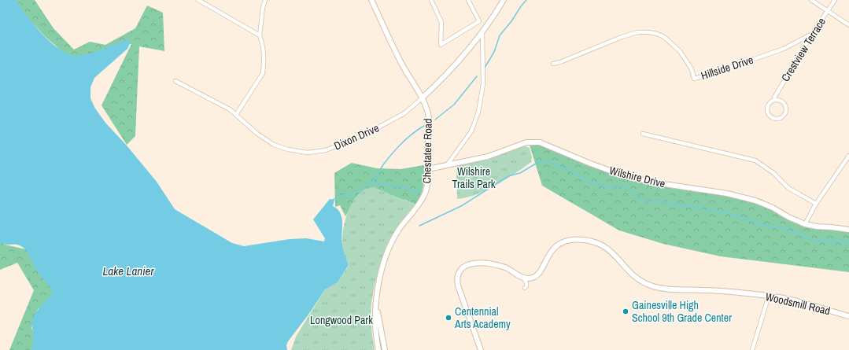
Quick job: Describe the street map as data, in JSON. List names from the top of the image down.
{
  "streets": {
    "street": [
      "Crestview Terrace",
      "Hillside Drive",
      "Dixon Drive",
      "Chestatee Road",
      "Wilshire Drive",
      "Woodsmill Road"
    ]
  },
  "crossings": [
    ["Crestview Terrace", "Hillside Drive"],
    ["Dixon Drive", "Chestatee Road"],
    ["Chestatee Road", "Wilshire Drive"]
  ],
  "water": ["Lake Lanier"],
  "parks": ["Wilshire Trails Park", "Longwood Park"],
  "places": ["Gainesville High School 9th Grade Center", "Centennial Arts Academy"]
}
